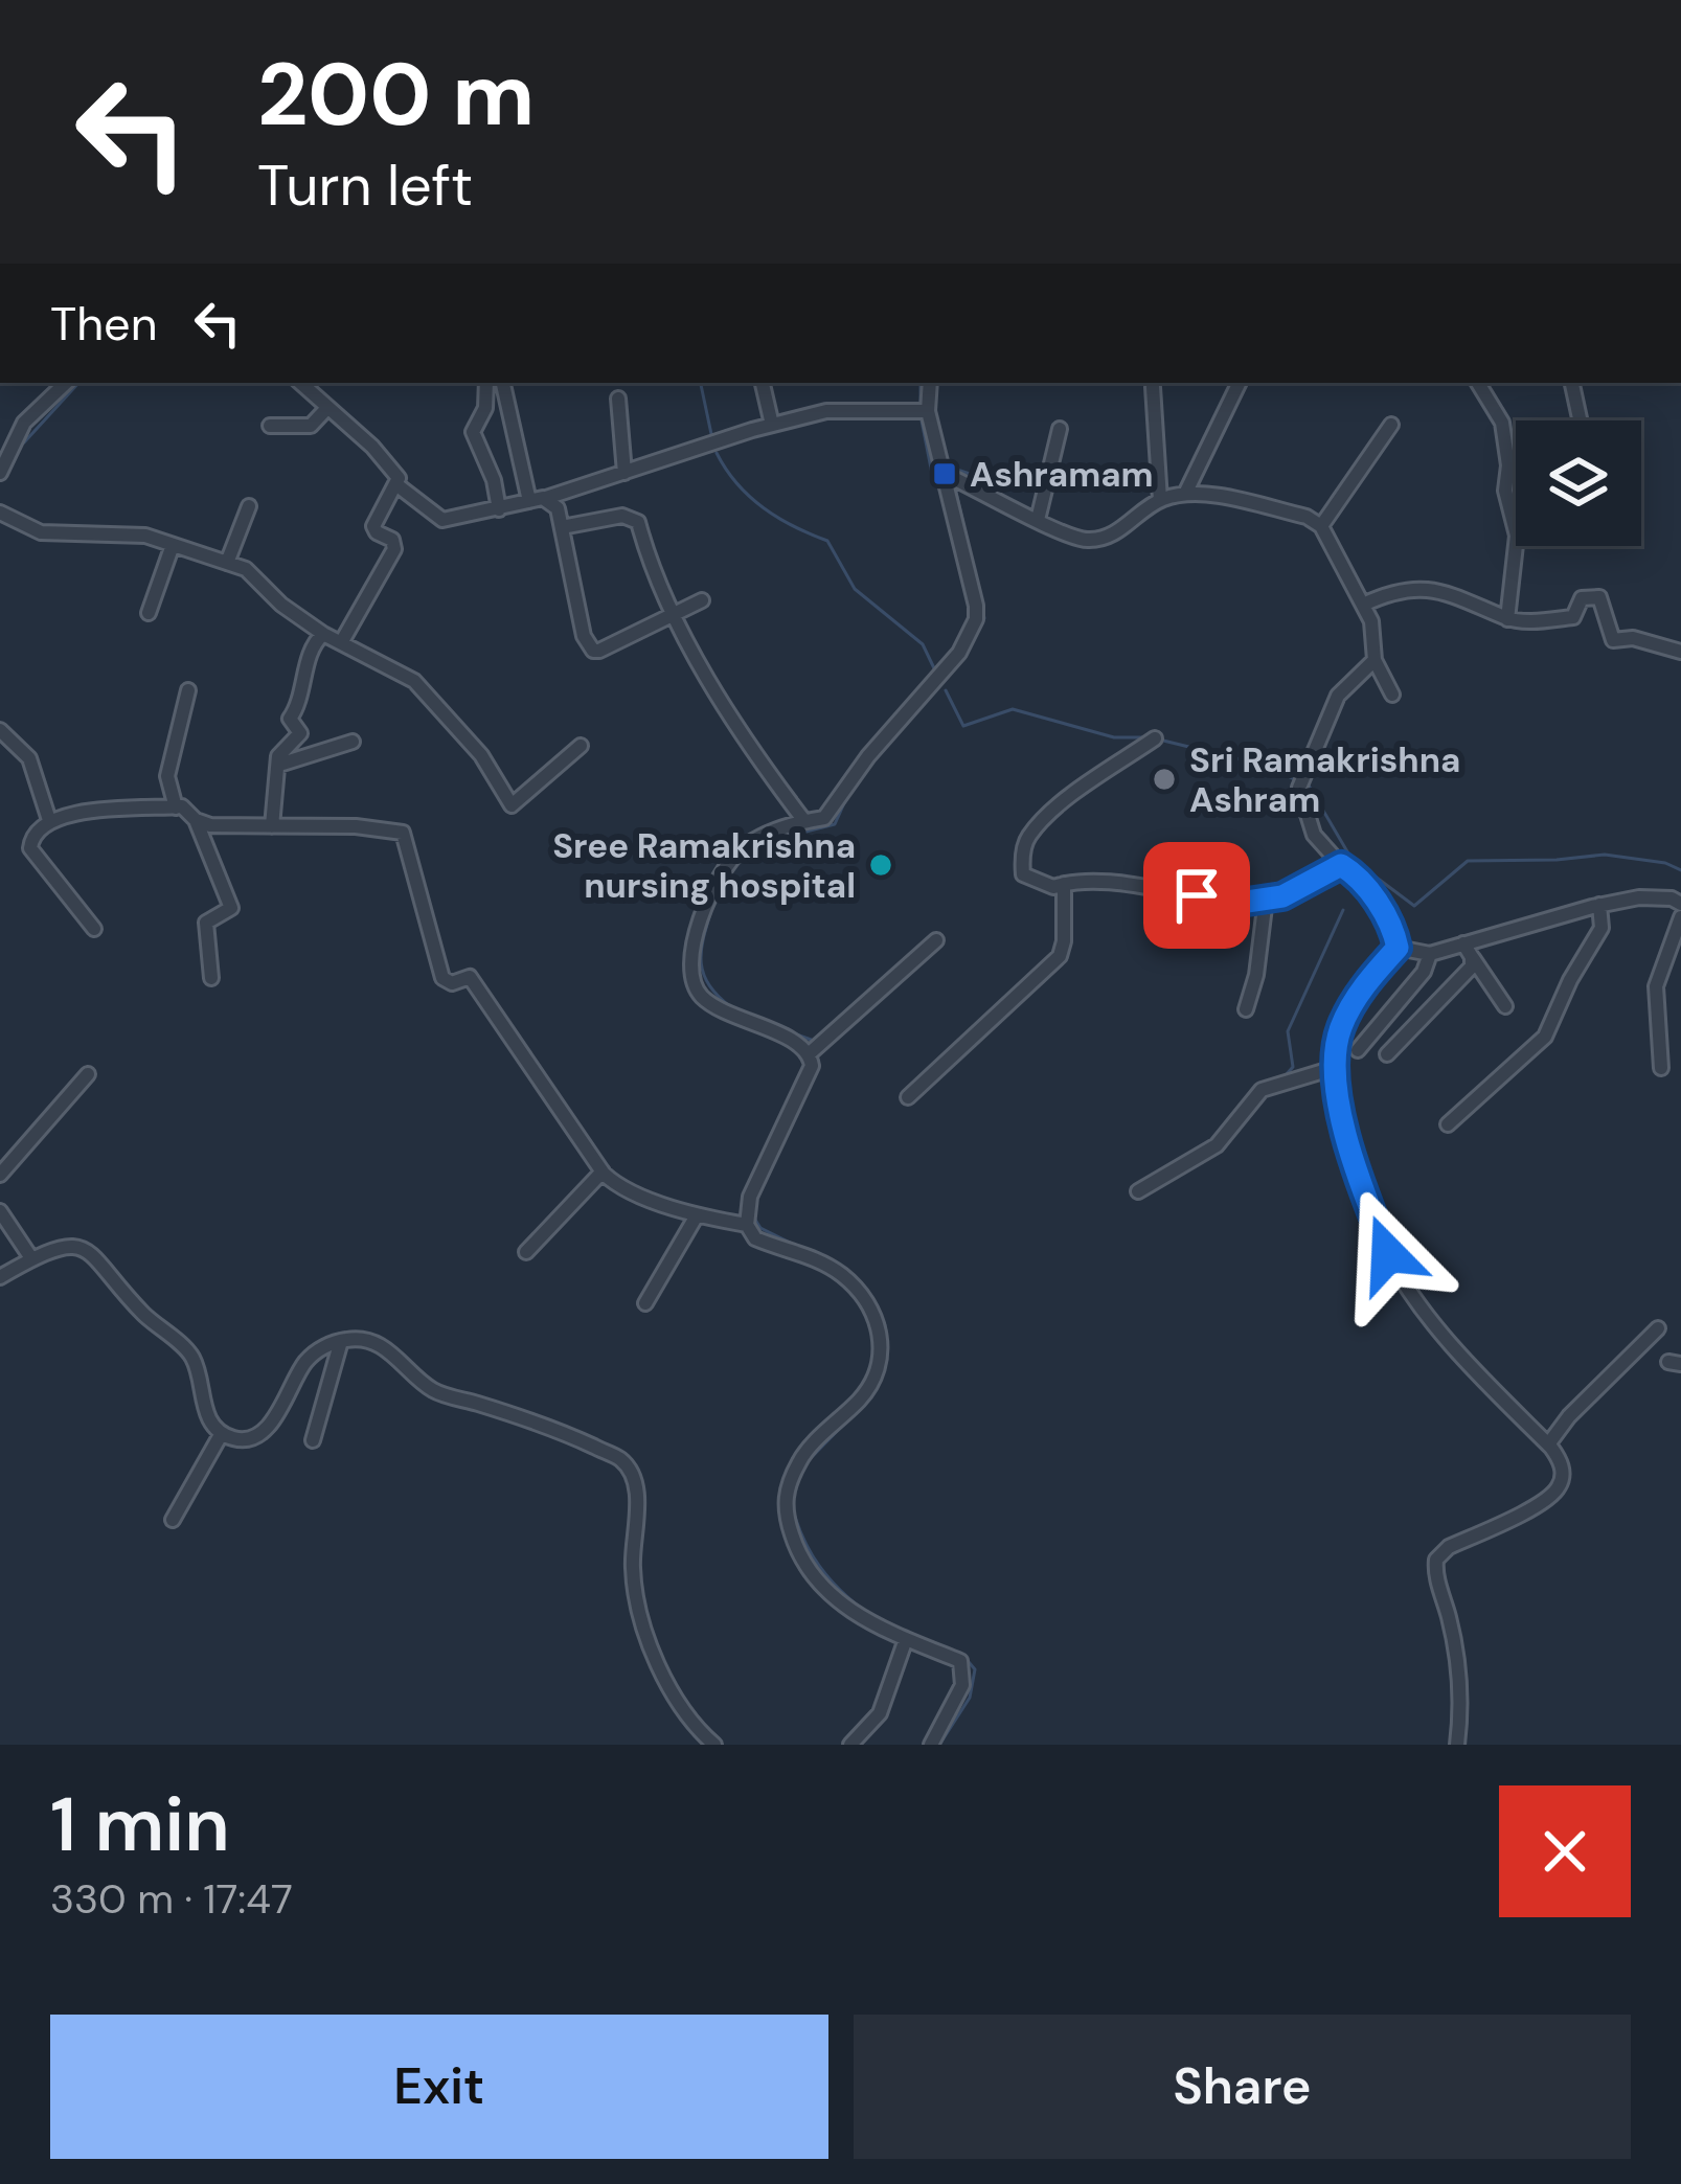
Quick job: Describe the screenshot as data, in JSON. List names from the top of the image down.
{
  "places": {
    "transit": ["Ashramam"],
    "other": ["Sri Ramakrishna Ashram", "Sree Ramakrishna nursing hospital"]
  },
  "page": {
    "turn": ["200 m", "Turn left"],
    "then": "Then",
    "heading": ["1 min", "330 m · 17:47"],
    "buttons": ["Exit", "Share"]
  }
}
